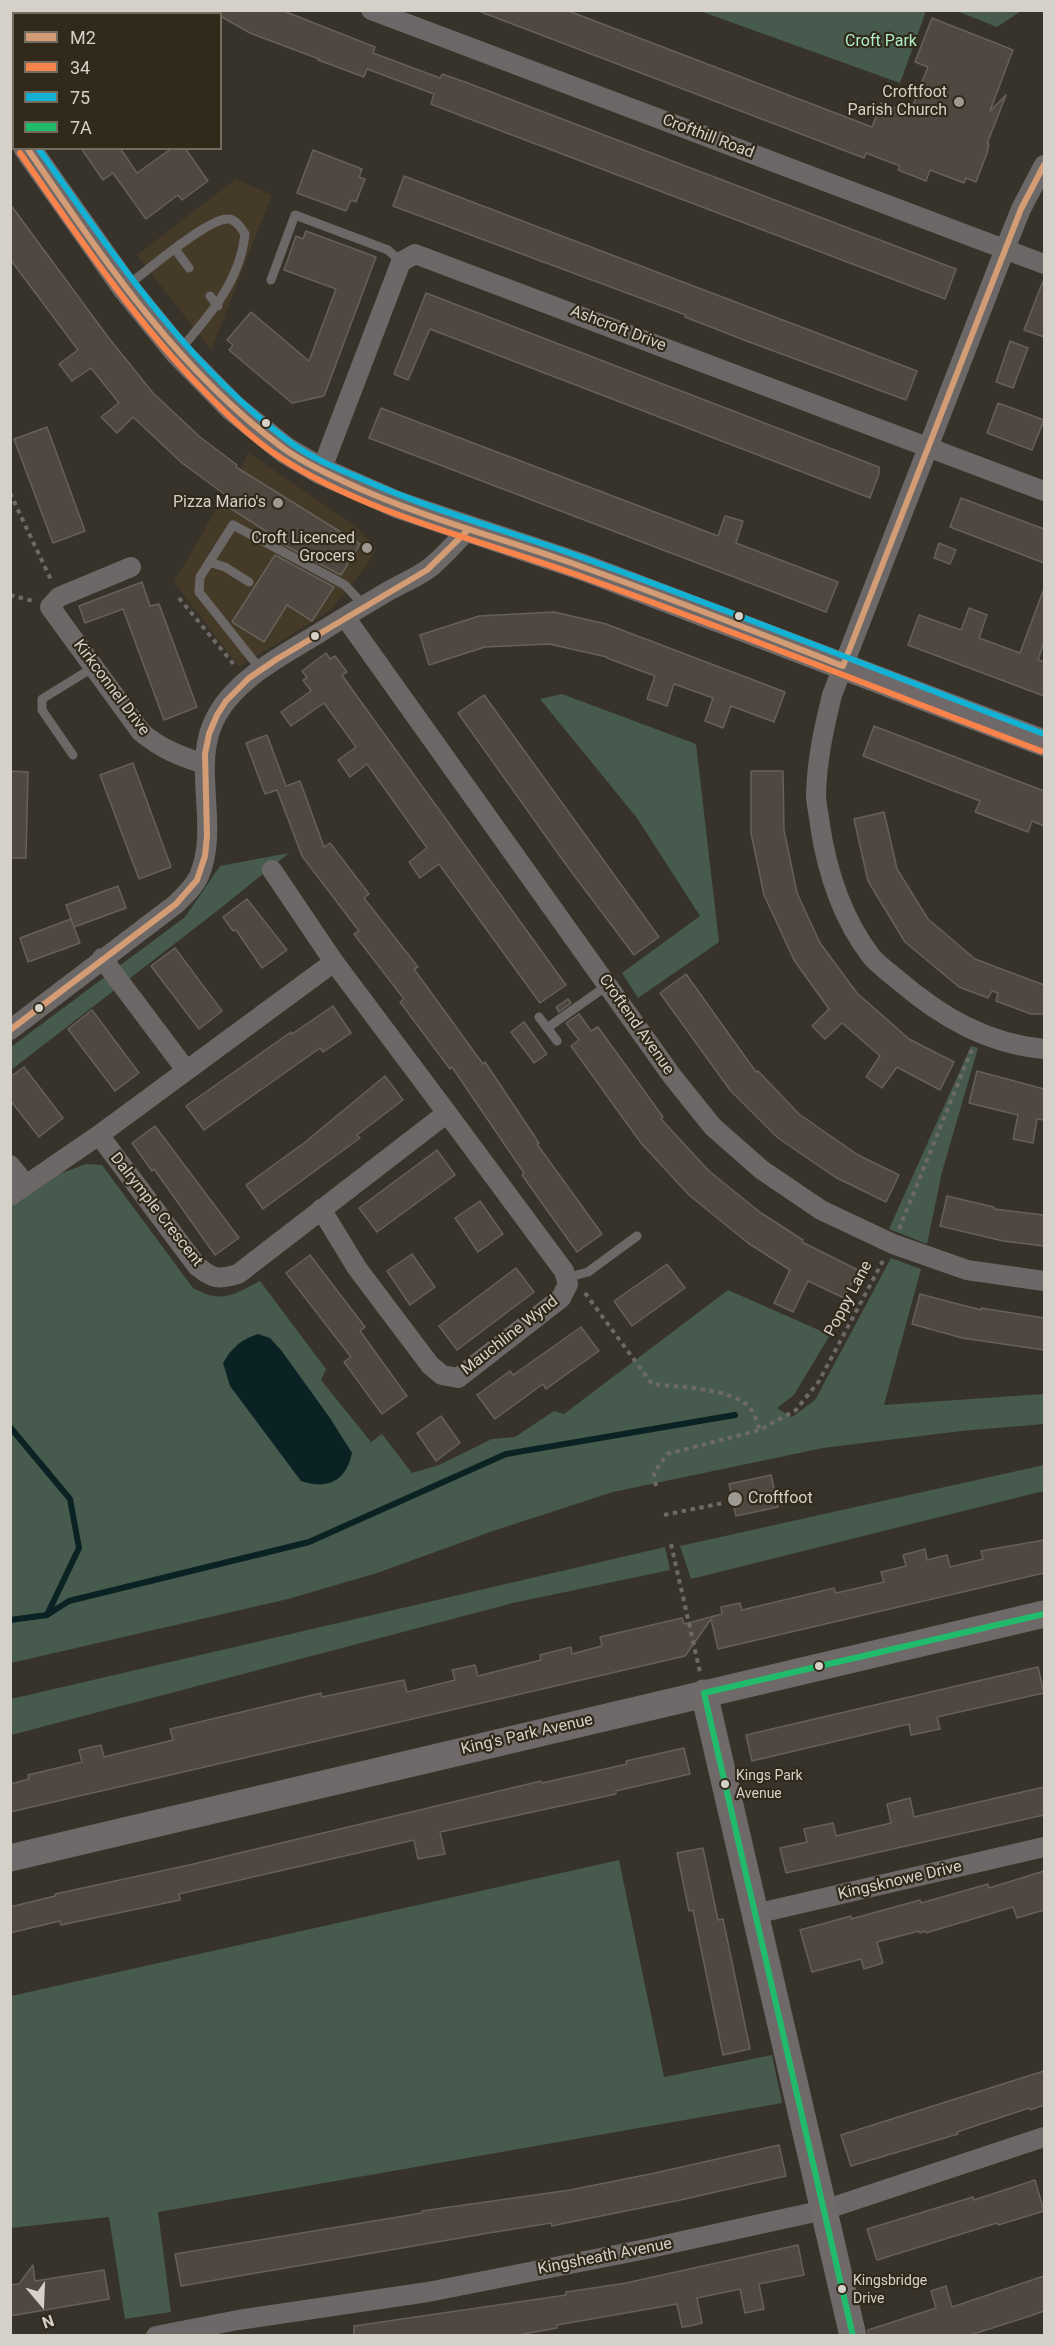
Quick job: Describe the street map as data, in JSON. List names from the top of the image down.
{
  "streets": {
    "street": [
      "Crofthill Road",
      "Ashcroft Drive",
      "Kirkconnel Drive",
      "Croftend Avenue",
      "Dalrymple Crescent",
      "Mauchline Wynd",
      "King's Park Avenue",
      "Kingsknowe Drive",
      "Kingsheath Avenue"
    ],
    "path": ["Poppy Lane"]
  },
  "crossings": [
    ["Croftend Avenue", "Poppy Lane"],
    ["Dalrymple Crescent", "Mauchline Wynd"]
  ],
  "parks": ["Croft Park"],
  "places": [
    "Croftfoot Parish Church",
    "Pizza Mario's",
    "Croft Licenced Grocers",
    "Croftfoot",
    "Kings Park Avenue",
    "Kingsbridge Drive"
  ],
  "lines": [
    "transit line M2",
    "transit line 75",
    "transit line 34",
    "transit line 7A"
  ],
  "legend": [
    "M2",
    "34",
    "75",
    "7A"
  ],
  "north": "bottom"
}
